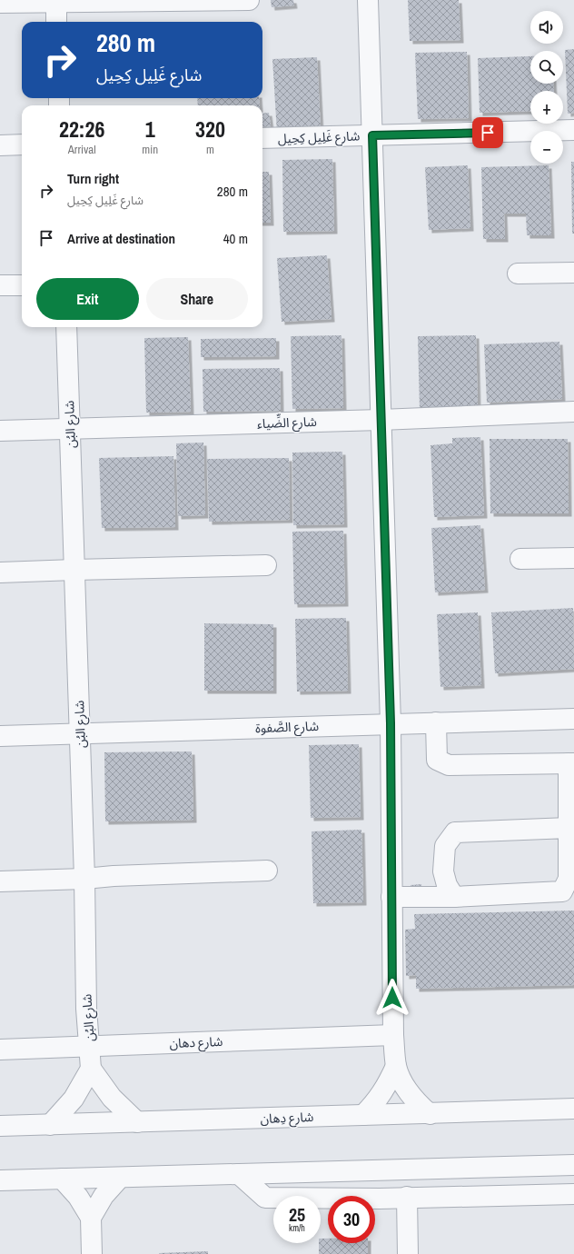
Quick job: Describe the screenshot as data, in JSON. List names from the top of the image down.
{
  "streets": {
    "street": [
      "شارع غَلِيل كِحِيل",
      "شارع الضِّياء",
      "شارع البُن",
      "شارع الصَّفوة",
      "شارع دهان",
      "شارع دِهان"
    ]
  },
  "crossings": [
    ["شارع الضِّياء", "شارع البُن"],
    ["شارع البُن", "شارع الصَّفوة"],
    ["شارع البُن", "شارع دهان"]
  ],
  "page": {
    "map_buttons": ["+", "−"],
    "turn": ["280 m", "شارع غَلِيل كِحِيل"],
    "eta": [
      "22:26",
      "Arrival",
      "1",
      "min",
      "320",
      "m"
    ],
    "list": [
      {
        "name": "Turn right",
        "note": "شارع غَلِيل كِحِيل",
        "value": "280 m"
      },
      {
        "name": "Arrive at destination",
        "value": "40 m"
      }
    ],
    "buttons": ["Exit", "Share"],
    "speed": "25 km/h",
    "limit": "30"
  }
}
